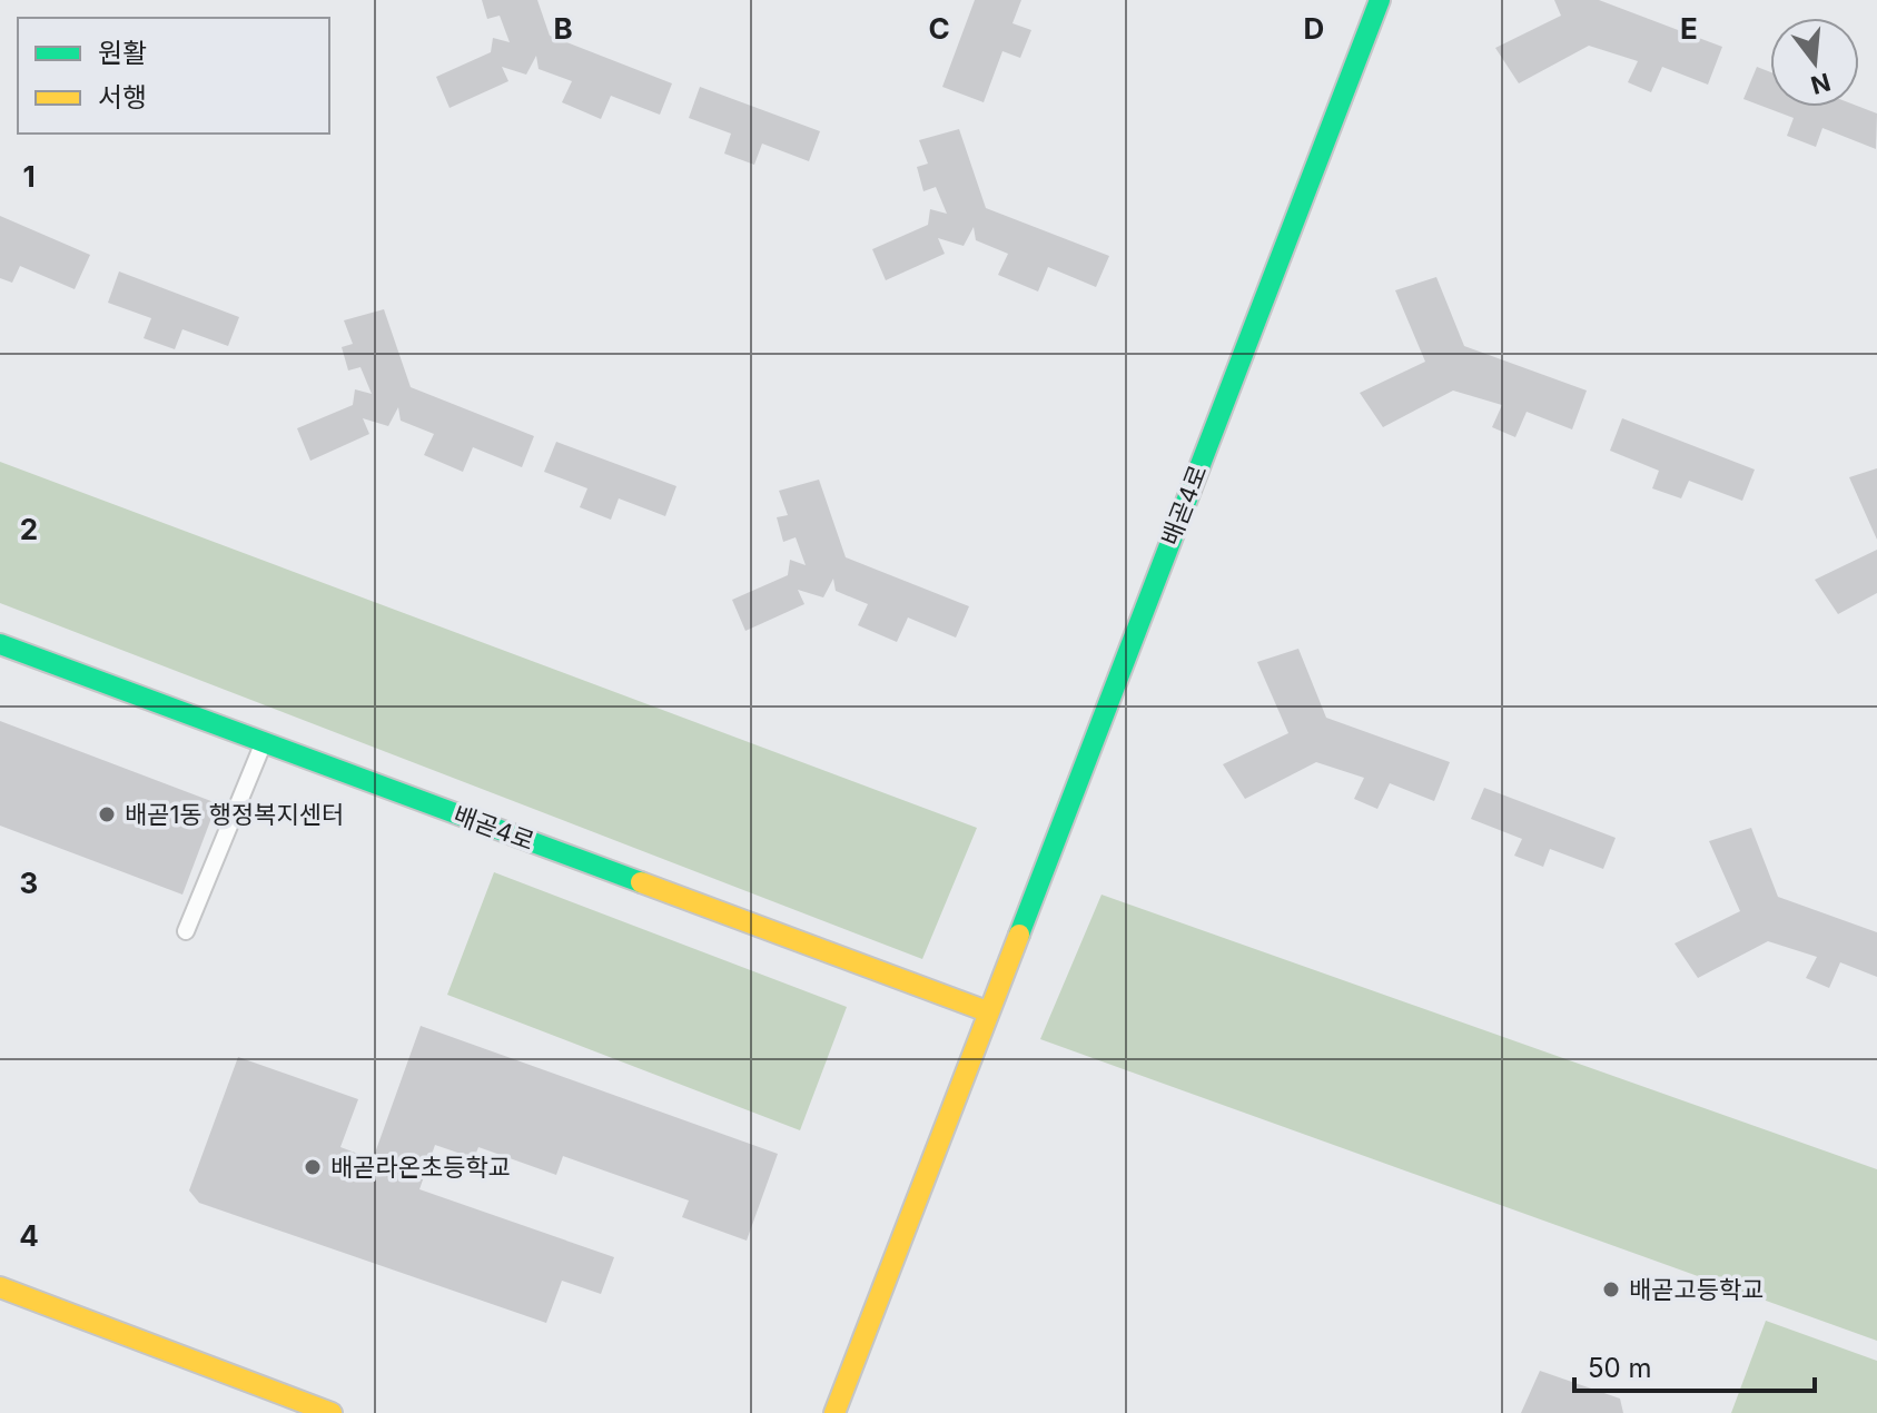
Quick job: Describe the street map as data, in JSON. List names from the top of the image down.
{
  "streets": {
    "main road": ["배곧4로"]
  },
  "places": ["배곧1동 행정복지센터", "배곧라온초등학교", "배곧고등학교"],
  "legend": ["원활", "서행"],
  "scale_bar": "50 m",
  "north": "bottom",
  "grid": {
    "columns": [
      "B",
      "C",
      "D",
      "E"
    ],
    "rows": [
      "1",
      "2",
      "3",
      "4"
    ]
  }
}
